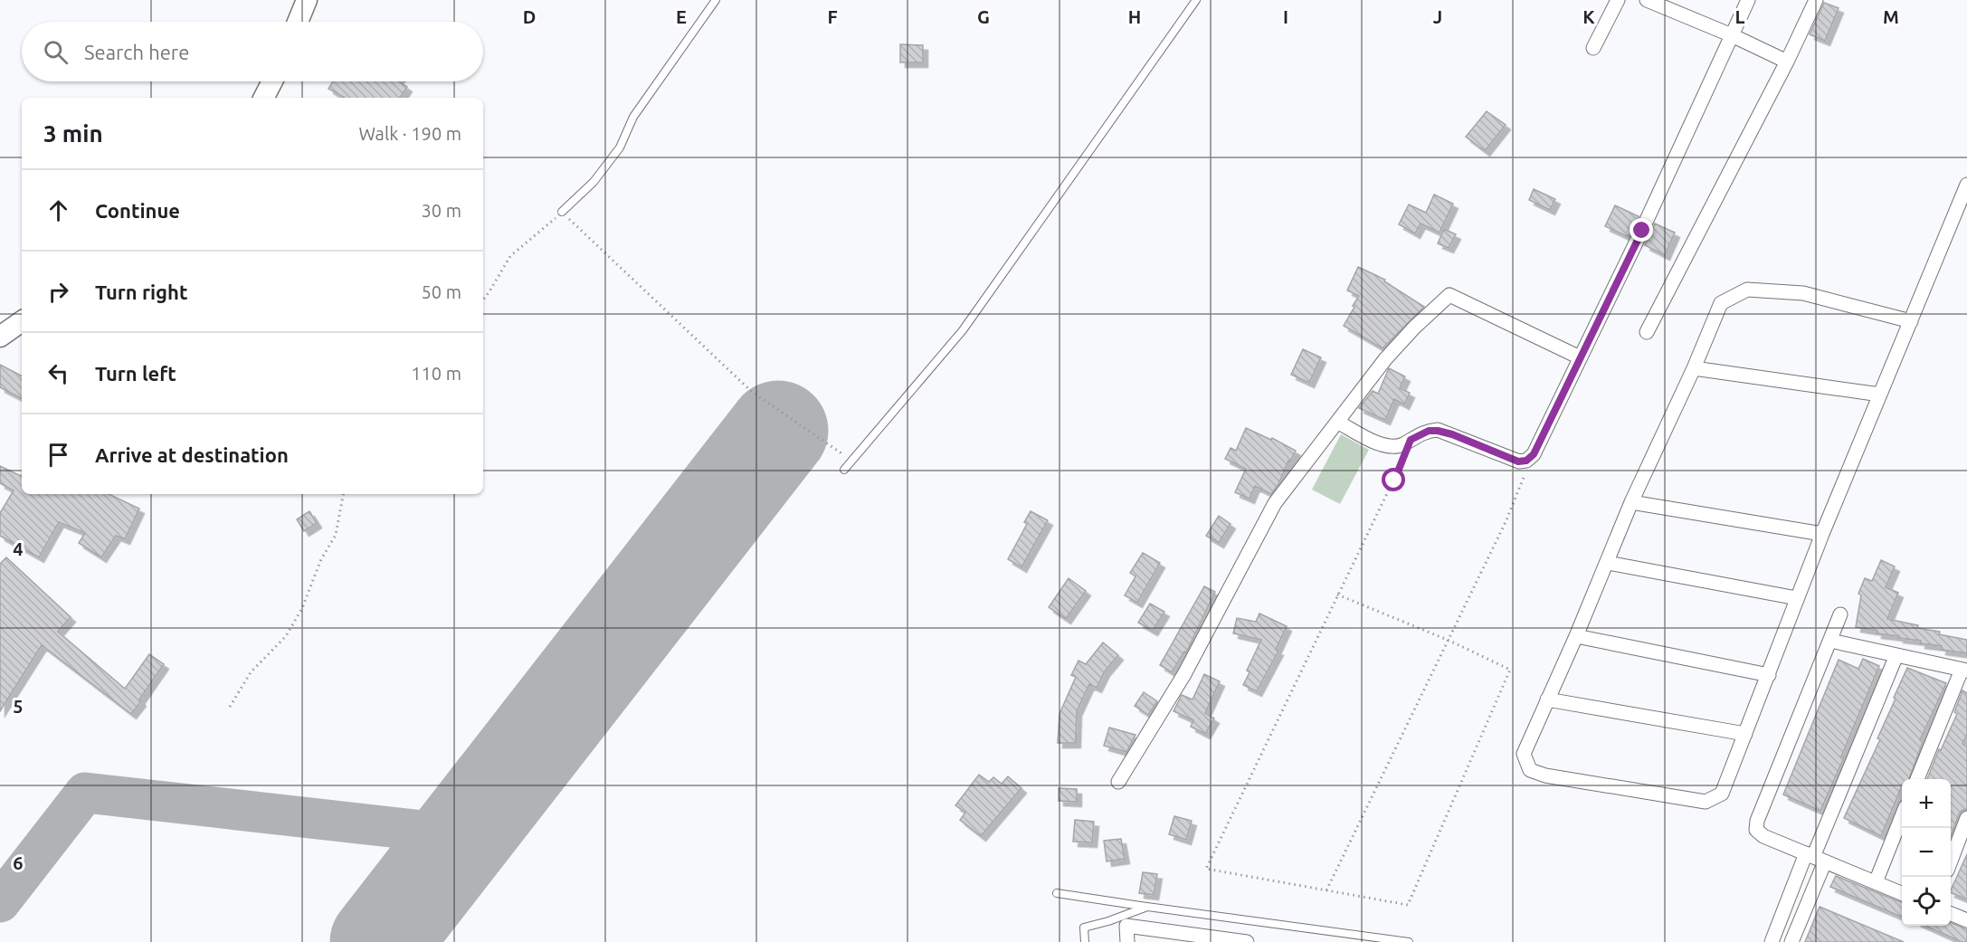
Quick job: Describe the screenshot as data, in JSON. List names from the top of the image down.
{
  "page": {
    "search": "Search here",
    "heading": ["3 min", "Walk · 190 m"],
    "list": [
      ["Continue", "30 m"],
      ["Turn right", "50 m"],
      ["Turn left", "110 m"],
      "Arrive at destination"
    ],
    "map_buttons": ["+", "−"]
  },
  "grid": {
    "columns": [
      "D",
      "E",
      "F",
      "G",
      "H",
      "I",
      "J",
      "K",
      "L",
      "M"
    ],
    "rows": ["4", "5", "6"]
  }
}
